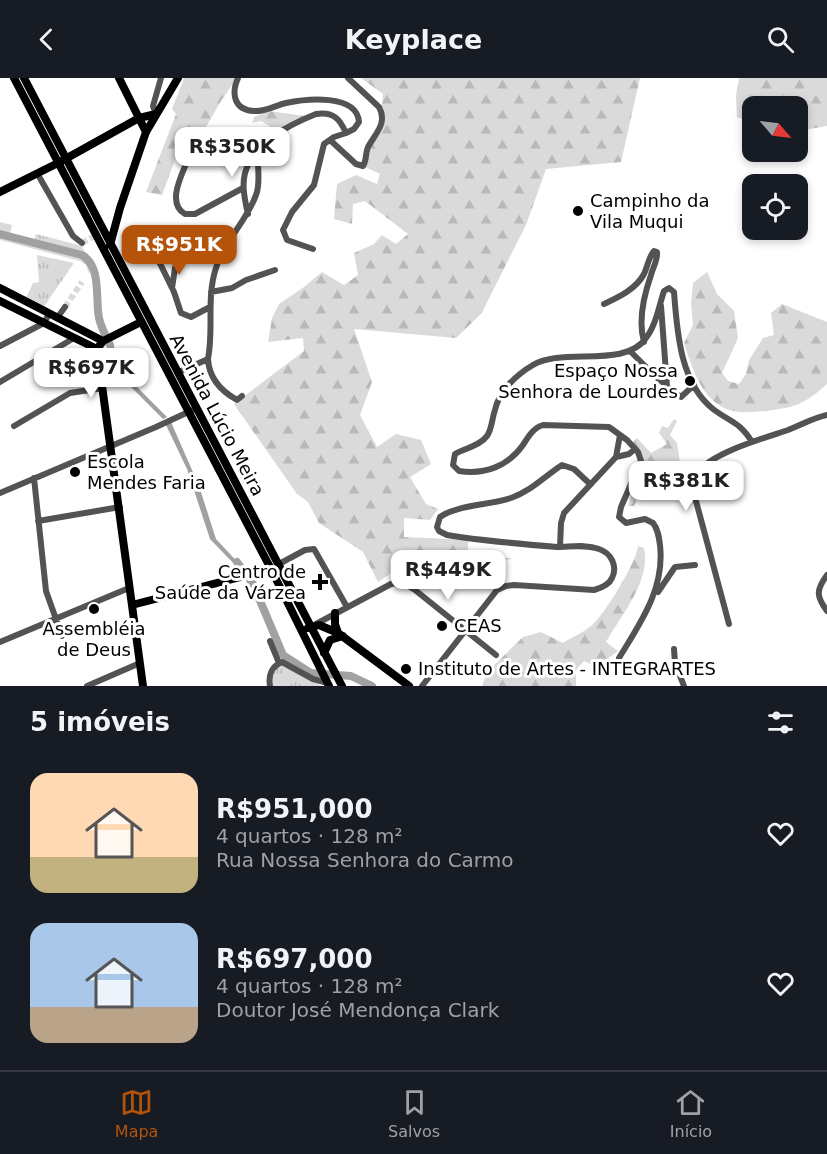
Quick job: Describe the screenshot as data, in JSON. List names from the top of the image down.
{
  "streets": {
    "main road": ["Avenida Lúcio Meira"]
  },
  "places": {
    "other": [
      "Campinho da Vila Muqui",
      "Espaço Nossa Senhora de Lourdes",
      "Escola Mendes Faria",
      "Assembléia de Deus",
      "CEAS",
      "Instituto de Artes - INTEGRARTES"
    ],
    "health": ["Centro de Saúde da Várzea"]
  },
  "north": "bottom right",
  "page": {
    "header": "Keyplace",
    "price": [
      "R$350K",
      "R$951K",
      "R$697K",
      "R$381K",
      "R$449K"
    ],
    "heading": "5 imóveis",
    "list": [
      {
        "name": "R$951,000",
        "note": "4 quartos · 128 m² · Rua Nossa Senhora do Carmo"
      },
      {
        "name": "R$697,000",
        "note": "4 quartos · 128 m² · Doutor José Mendonça Clark"
      }
    ],
    "tabs": ["Mapa", "Salvos", "Início"]
  }
}
